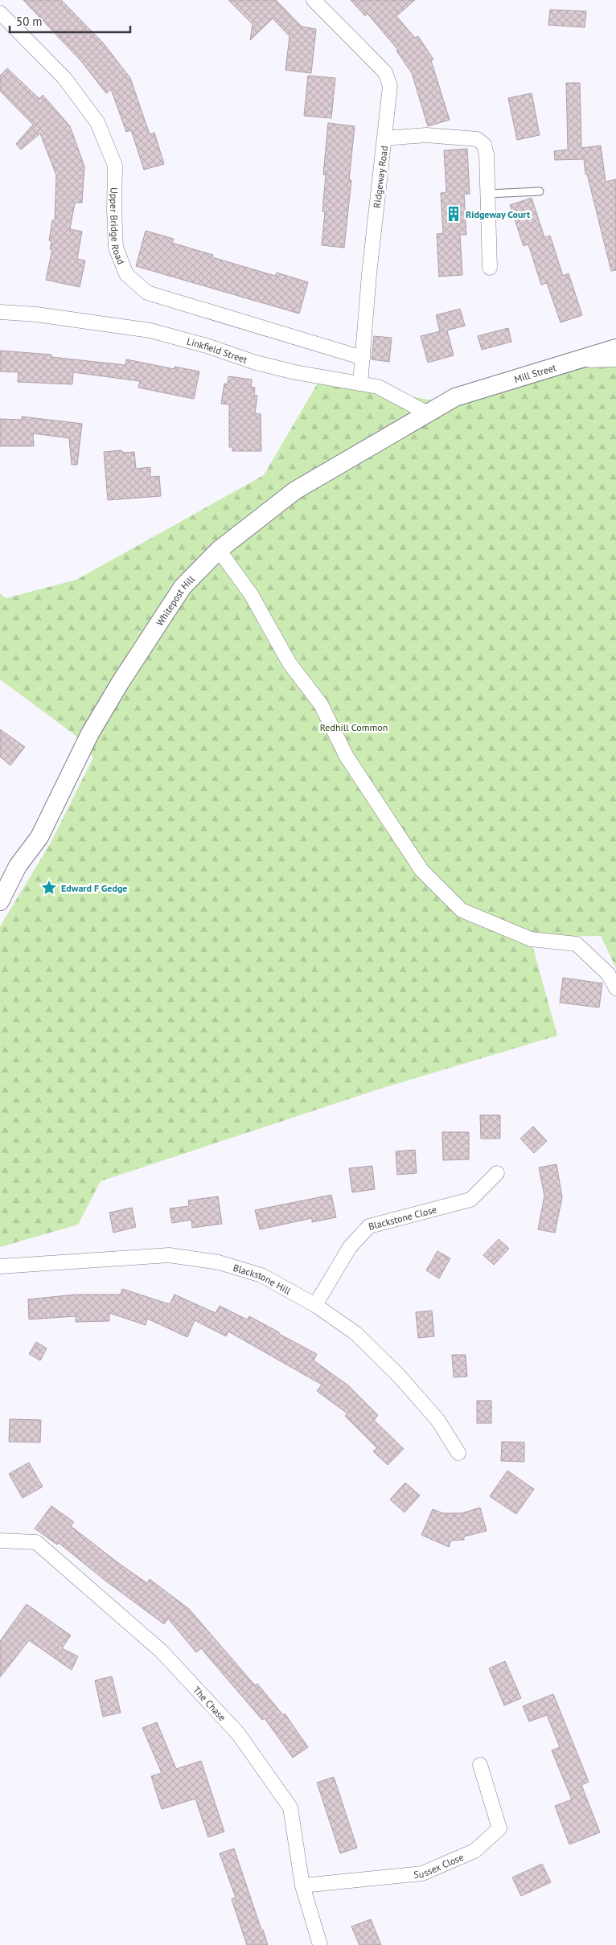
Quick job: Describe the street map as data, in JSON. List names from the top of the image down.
{
  "streets": {
    "street": [
      "Ridgeway Road",
      "Upper Bridge Road",
      "Linkfield Street",
      "Mill Street",
      "Whitepost Hill",
      "Blackstone Close",
      "Blackstone Hill",
      "The Chase",
      "Sussex Close"
    ]
  },
  "crossings": [
    ["Ridgeway Road", "Upper Bridge Road"],
    ["Ridgeway Road", "Linkfield Street"],
    ["Linkfield Street", "Whitepost Hill"],
    ["Mill Street", "Whitepost Hill"],
    ["Blackstone Close", "Blackstone Hill"],
    ["The Chase", "Sussex Close"]
  ],
  "parks": ["Redhill Common"],
  "places": {
    "building": ["Ridgeway Court"],
    "place": ["Edward F Gedge"]
  },
  "scale_bar": "50 m"
}
